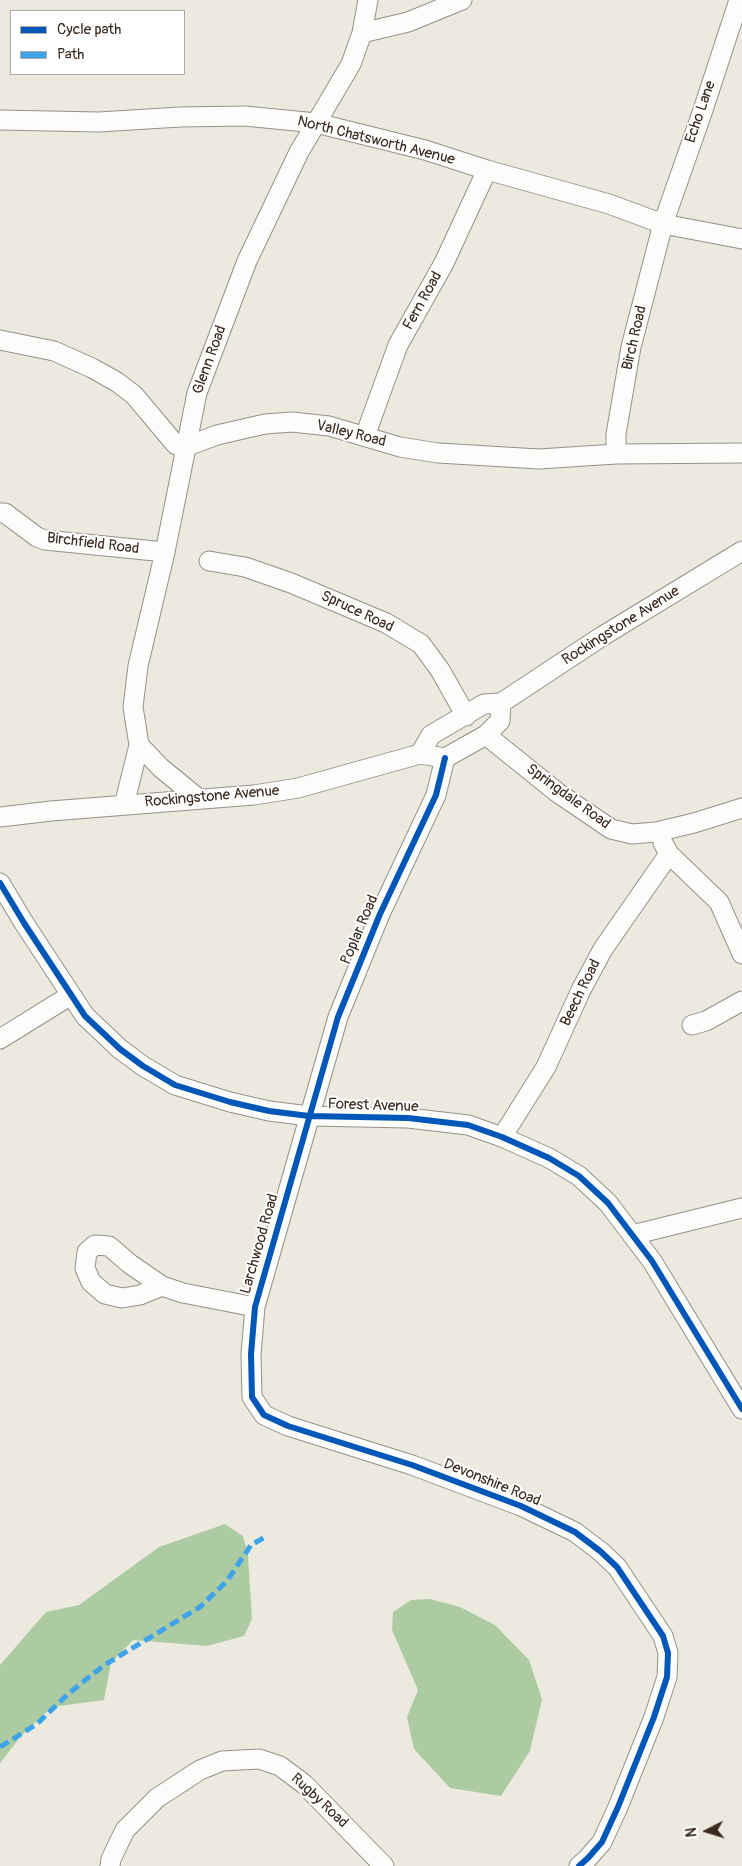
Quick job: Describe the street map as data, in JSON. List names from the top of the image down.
{
  "streets": {
    "street": [
      "Echo Lane",
      "North Chatsworth Avenue",
      "Fern Road",
      "Birch Road",
      "Glenn Road",
      "Valley Road",
      "Birchfield Road",
      "Spruce Road",
      "Rockingstone Avenue",
      "Springdale Road",
      "Poplar Road",
      "Beech Road",
      "Forest Avenue",
      "Larchwood Road",
      "Devonshire Road",
      "Rugby Road"
    ]
  },
  "crossings": [
    ["Echo Lane", "North Chatsworth Avenue"],
    ["Echo Lane", "Birch Road"],
    ["North Chatsworth Avenue", "Fern Road"],
    ["North Chatsworth Avenue", "Birch Road"],
    ["North Chatsworth Avenue", "Glenn Road"],
    ["Fern Road", "Valley Road"],
    ["Birch Road", "Valley Road"],
    ["Glenn Road", "Valley Road"],
    ["Glenn Road", "Birchfield Road"],
    ["Glenn Road", "Rockingstone Avenue"],
    ["Spruce Road", "Rockingstone Avenue"],
    ["Rockingstone Avenue", "Poplar Road"],
    ["Poplar Road", "Forest Avenue"],
    ["Poplar Road", "Larchwood Road"],
    ["Beech Road", "Forest Avenue"],
    ["Forest Avenue", "Larchwood Road"],
    ["Larchwood Road", "Devonshire Road"]
  ],
  "legend": ["Cycle path", "Path"],
  "north": "left"
}
